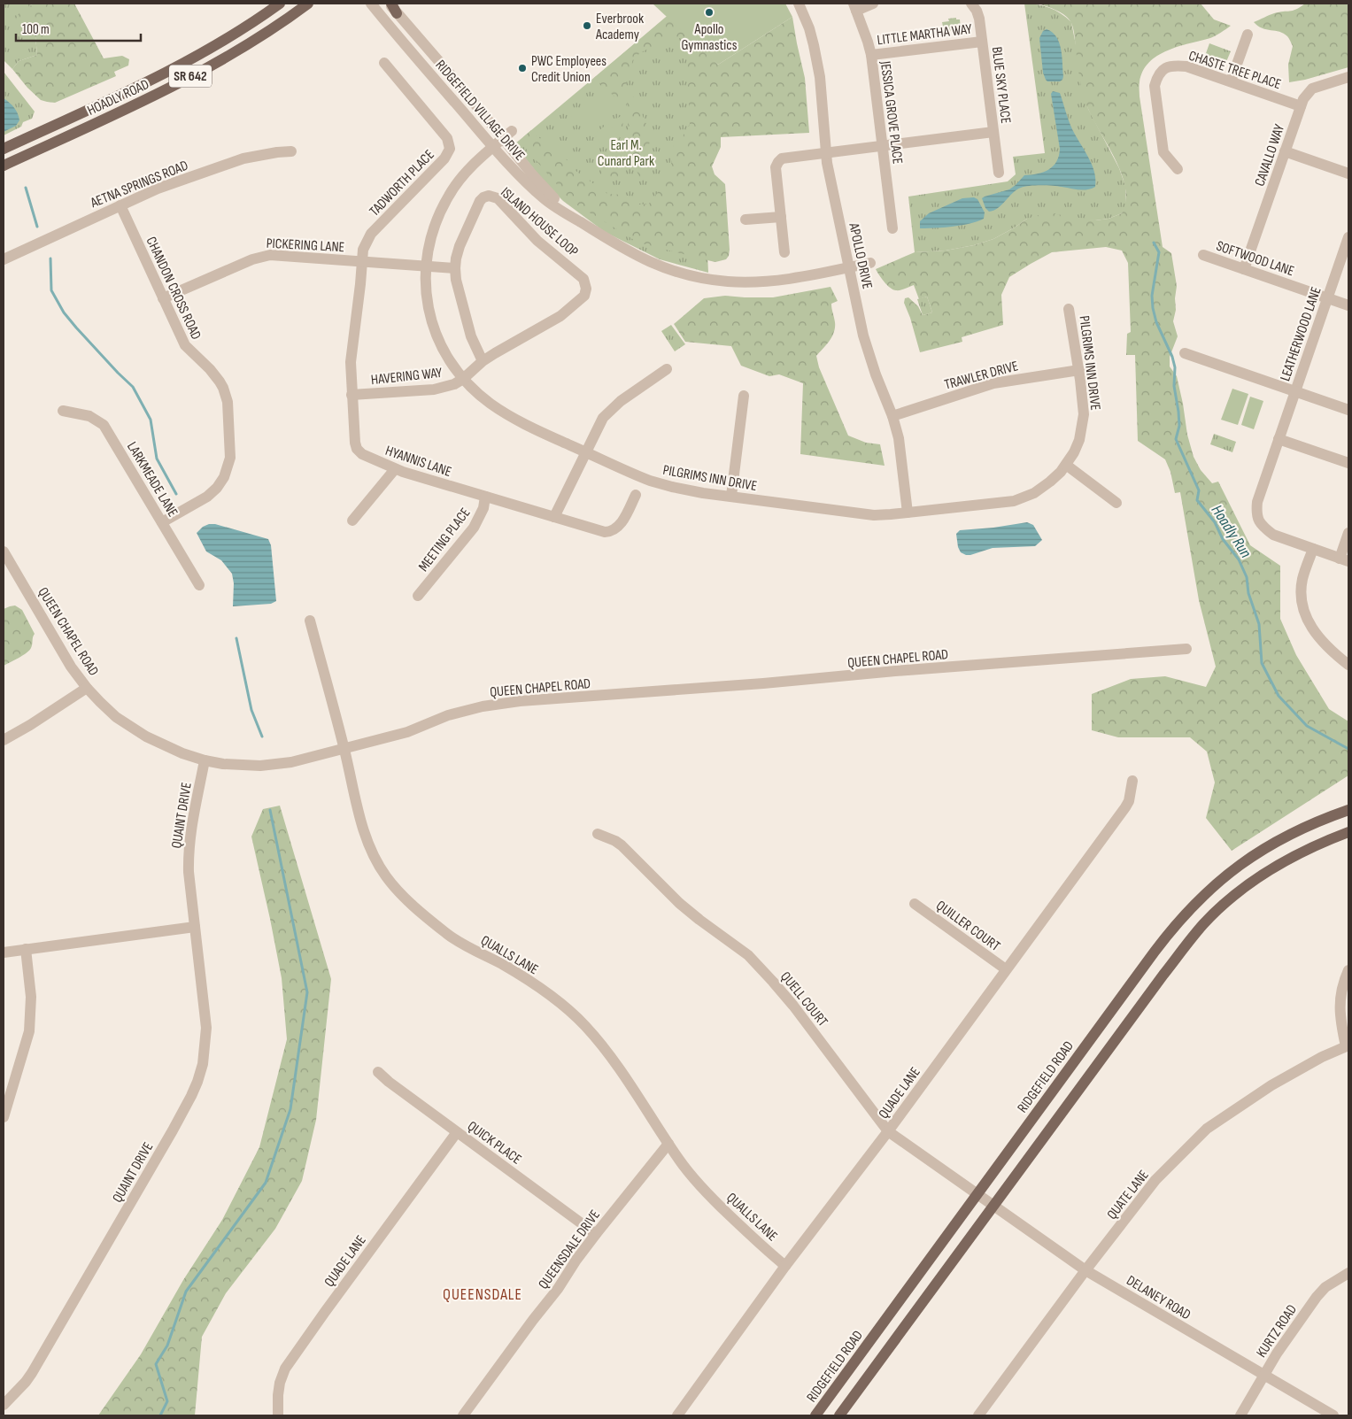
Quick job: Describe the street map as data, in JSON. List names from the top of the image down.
{
  "streets": {
    "main road": ["SR 642", "HOADLY ROAD", "RIDGEFIELD ROAD"],
    "street": [
      "LITTLE MARTHA WAY",
      "CHASTE TREE PLACE",
      "BLUE SKY PLACE",
      "RIDGEFIELD VILLAGE DRIVE",
      "JESSICA GROVE PLACE",
      "CAVALLO WAY",
      "TADWORTH PLACE",
      "AETNA SPRINGS ROAD",
      "ISLAND HOUSE LOOP",
      "PICKERING LANE",
      "APOLLO DRIVE",
      "SOFTWOOD LANE",
      "CHANDON CROSS ROAD",
      "LEATHERWOOD LANE",
      "PILGRIMS INN DRIVE",
      "TRAWLER DRIVE",
      "HAVERING WAY",
      "HYANNIS LANE",
      "LARKMEADE LANE",
      "MEETING PLACE",
      "QUEEN CHAPEL ROAD",
      "QUAINT DRIVE",
      "QUILLER COURT",
      "QUALLS LANE",
      "QUELL COURT",
      "QUADE LANE",
      "QUICK PLACE",
      "QUATE LANE",
      "QUEENSDALE DRIVE",
      "DELANEY ROAD",
      "KURTZ ROAD"
    ]
  },
  "crossings": [
    ["LITTLE MARTHA WAY", "BLUE SKY PLACE"],
    ["LITTLE MARTHA WAY", "JESSICA GROVE PLACE"],
    ["CHASTE TREE PLACE", "CAVALLO WAY"],
    ["RIDGEFIELD VILLAGE DRIVE", "APOLLO DRIVE"],
    ["RIDGEFIELD VILLAGE DRIVE", "PILGRIMS INN DRIVE"],
    ["CAVALLO WAY", "SOFTWOOD LANE"],
    ["TADWORTH PLACE", "PICKERING LANE"],
    ["TADWORTH PLACE", "HYANNIS LANE"],
    ["AETNA SPRINGS ROAD", "CHANDON CROSS ROAD"],
    ["ISLAND HOUSE LOOP", "PICKERING LANE"],
    ["ISLAND HOUSE LOOP", "PILGRIMS INN DRIVE"],
    ["ISLAND HOUSE LOOP", "HAVERING WAY"],
    ["PICKERING LANE", "CHANDON CROSS ROAD"],
    ["PICKERING LANE", "PILGRIMS INN DRIVE"],
    ["PICKERING LANE", "HYANNIS LANE"],
    ["APOLLO DRIVE", "PILGRIMS INN DRIVE"],
    ["APOLLO DRIVE", "TRAWLER DRIVE"],
    ["SOFTWOOD LANE", "LEATHERWOOD LANE"],
    ["CHANDON CROSS ROAD", "LARKMEADE LANE"],
    ["PILGRIMS INN DRIVE", "TRAWLER DRIVE"],
    ["PILGRIMS INN DRIVE", "HAVERING WAY"],
    ["HAVERING WAY", "HYANNIS LANE"],
    ["HYANNIS LANE", "MEETING PLACE"],
    ["QUEEN CHAPEL ROAD", "QUAINT DRIVE"],
    ["QUEEN CHAPEL ROAD", "QUALLS LANE"],
    ["QUILLER COURT", "QUADE LANE"],
    ["QUALLS LANE", "QUADE LANE"],
    ["QUALLS LANE", "QUEENSDALE DRIVE"],
    ["QUELL COURT", "RIDGEFIELD ROAD"],
    ["QUELL COURT", "QUADE LANE"],
    ["QUELL COURT", "DELANEY ROAD"],
    ["RIDGEFIELD ROAD", "DELANEY ROAD"],
    ["QUADE LANE", "QUICK PLACE"],
    ["QUICK PLACE", "QUEENSDALE DRIVE"],
    ["QUATE LANE", "DELANEY ROAD"],
    ["DELANEY ROAD", "KURTZ ROAD"]
  ],
  "districts": ["QUEENSDALE"],
  "water": ["Hoadly Run"],
  "parks": ["Earl M. Cunard Park"],
  "places": ["Apollo Gymnastics", "Everbrook Academy", "PWC Employees Credit Union"],
  "scale_bar": "100 m"
}
